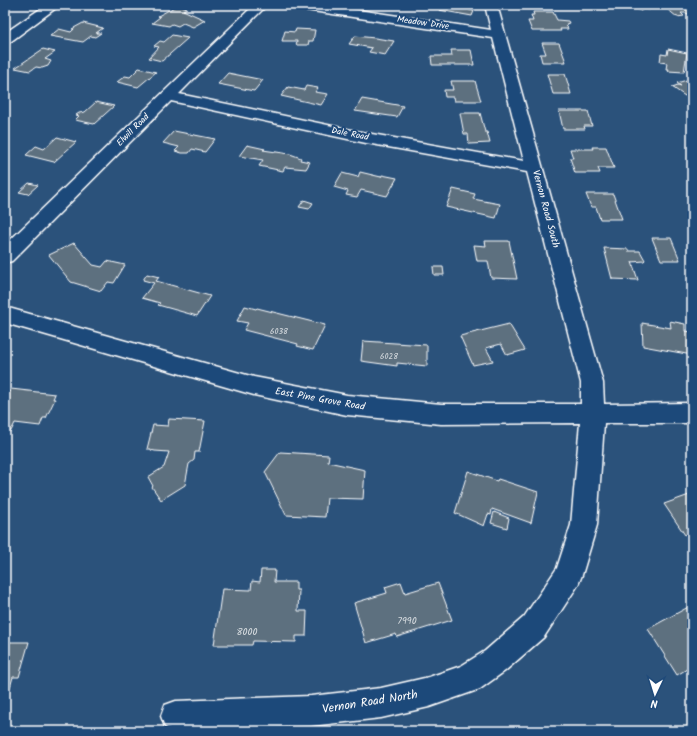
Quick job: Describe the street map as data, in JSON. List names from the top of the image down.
{
  "streets": {
    "street": [
      "Meadow Drive",
      "Elwill Road",
      "Dale Road",
      "Vernon Road South",
      "East Pine Grove Road",
      "Vernon Road North"
    ]
  },
  "crossings": [
    ["Meadow Drive", "Vernon Road South"],
    ["Elwill Road", "Dale Road"],
    ["Dale Road", "Vernon Road South"],
    ["Vernon Road South", "East Pine Grove Road"],
    ["Vernon Road South", "Vernon Road North"],
    ["East Pine Grove Road", "Vernon Road North"]
  ],
  "house_numbers": [
    "6038",
    "6028",
    "7990",
    "8000"
  ],
  "north": "bottom"
}
